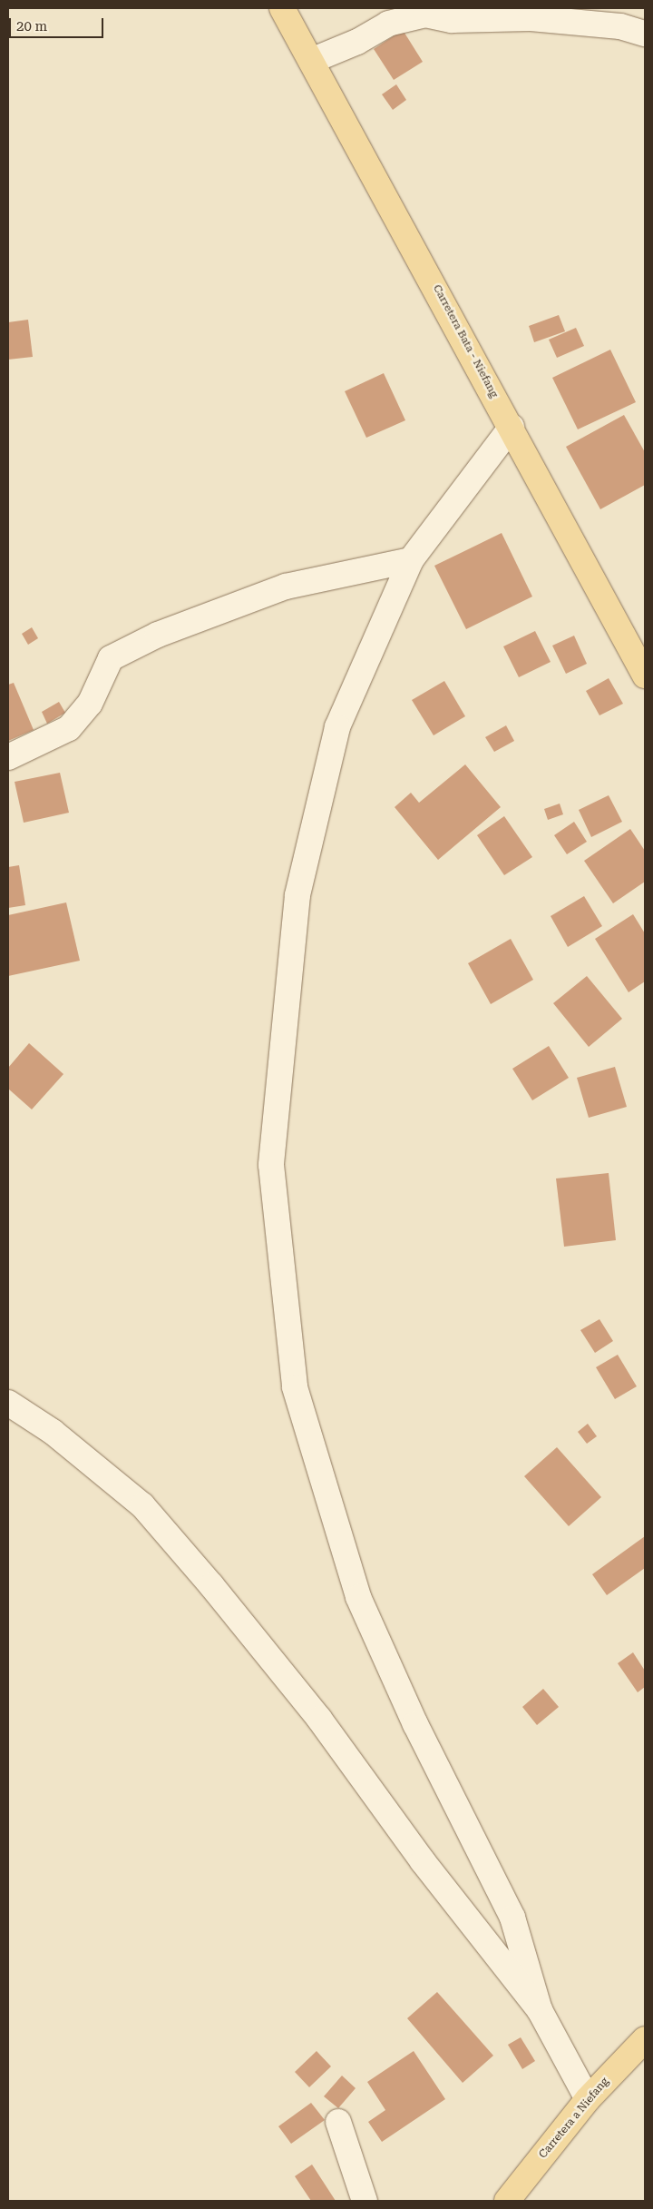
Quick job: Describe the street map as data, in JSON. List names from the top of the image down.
{
  "streets": {
    "main road": ["Carretera Bata - Niefang", "Carretera a Niefang"]
  },
  "scale_bar": "20 m"
}
